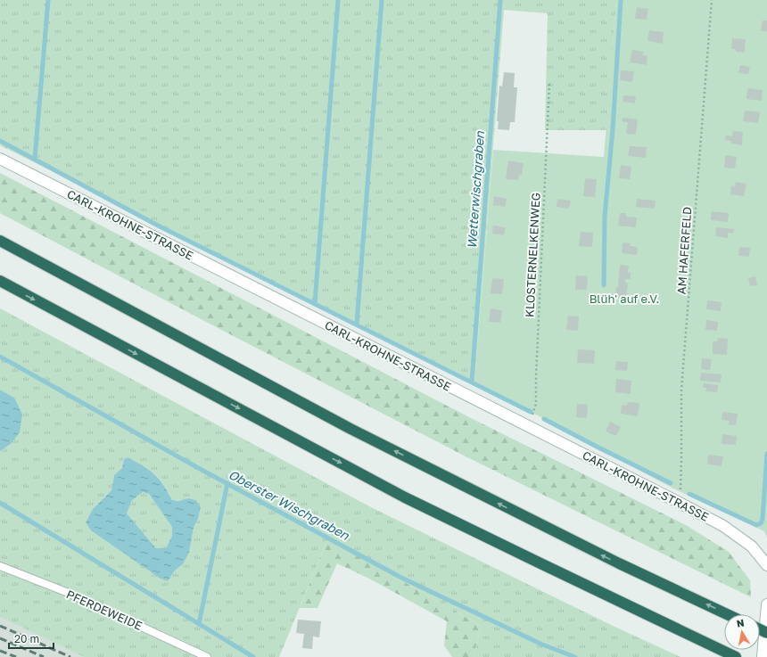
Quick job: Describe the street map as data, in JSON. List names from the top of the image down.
{
  "streets": {
    "street": ["CARL-KROHNE-STRASSE"],
    "lane": ["PFERDEWEIDE"],
    "path": ["AM HAFERFELD", "KLOSTERNELKENWEG"]
  },
  "crossings": [
    ["CARL-KROHNE-STRASSE", "AM HAFERFELD"],
    ["CARL-KROHNE-STRASSE", "KLOSTERNELKENWEG"]
  ],
  "water": ["Wetterwischgraben", "Oberster Wischgraben"],
  "parks": ["Blüh' auf e.V."],
  "scale_bar": "20 m",
  "north": "top"
}
